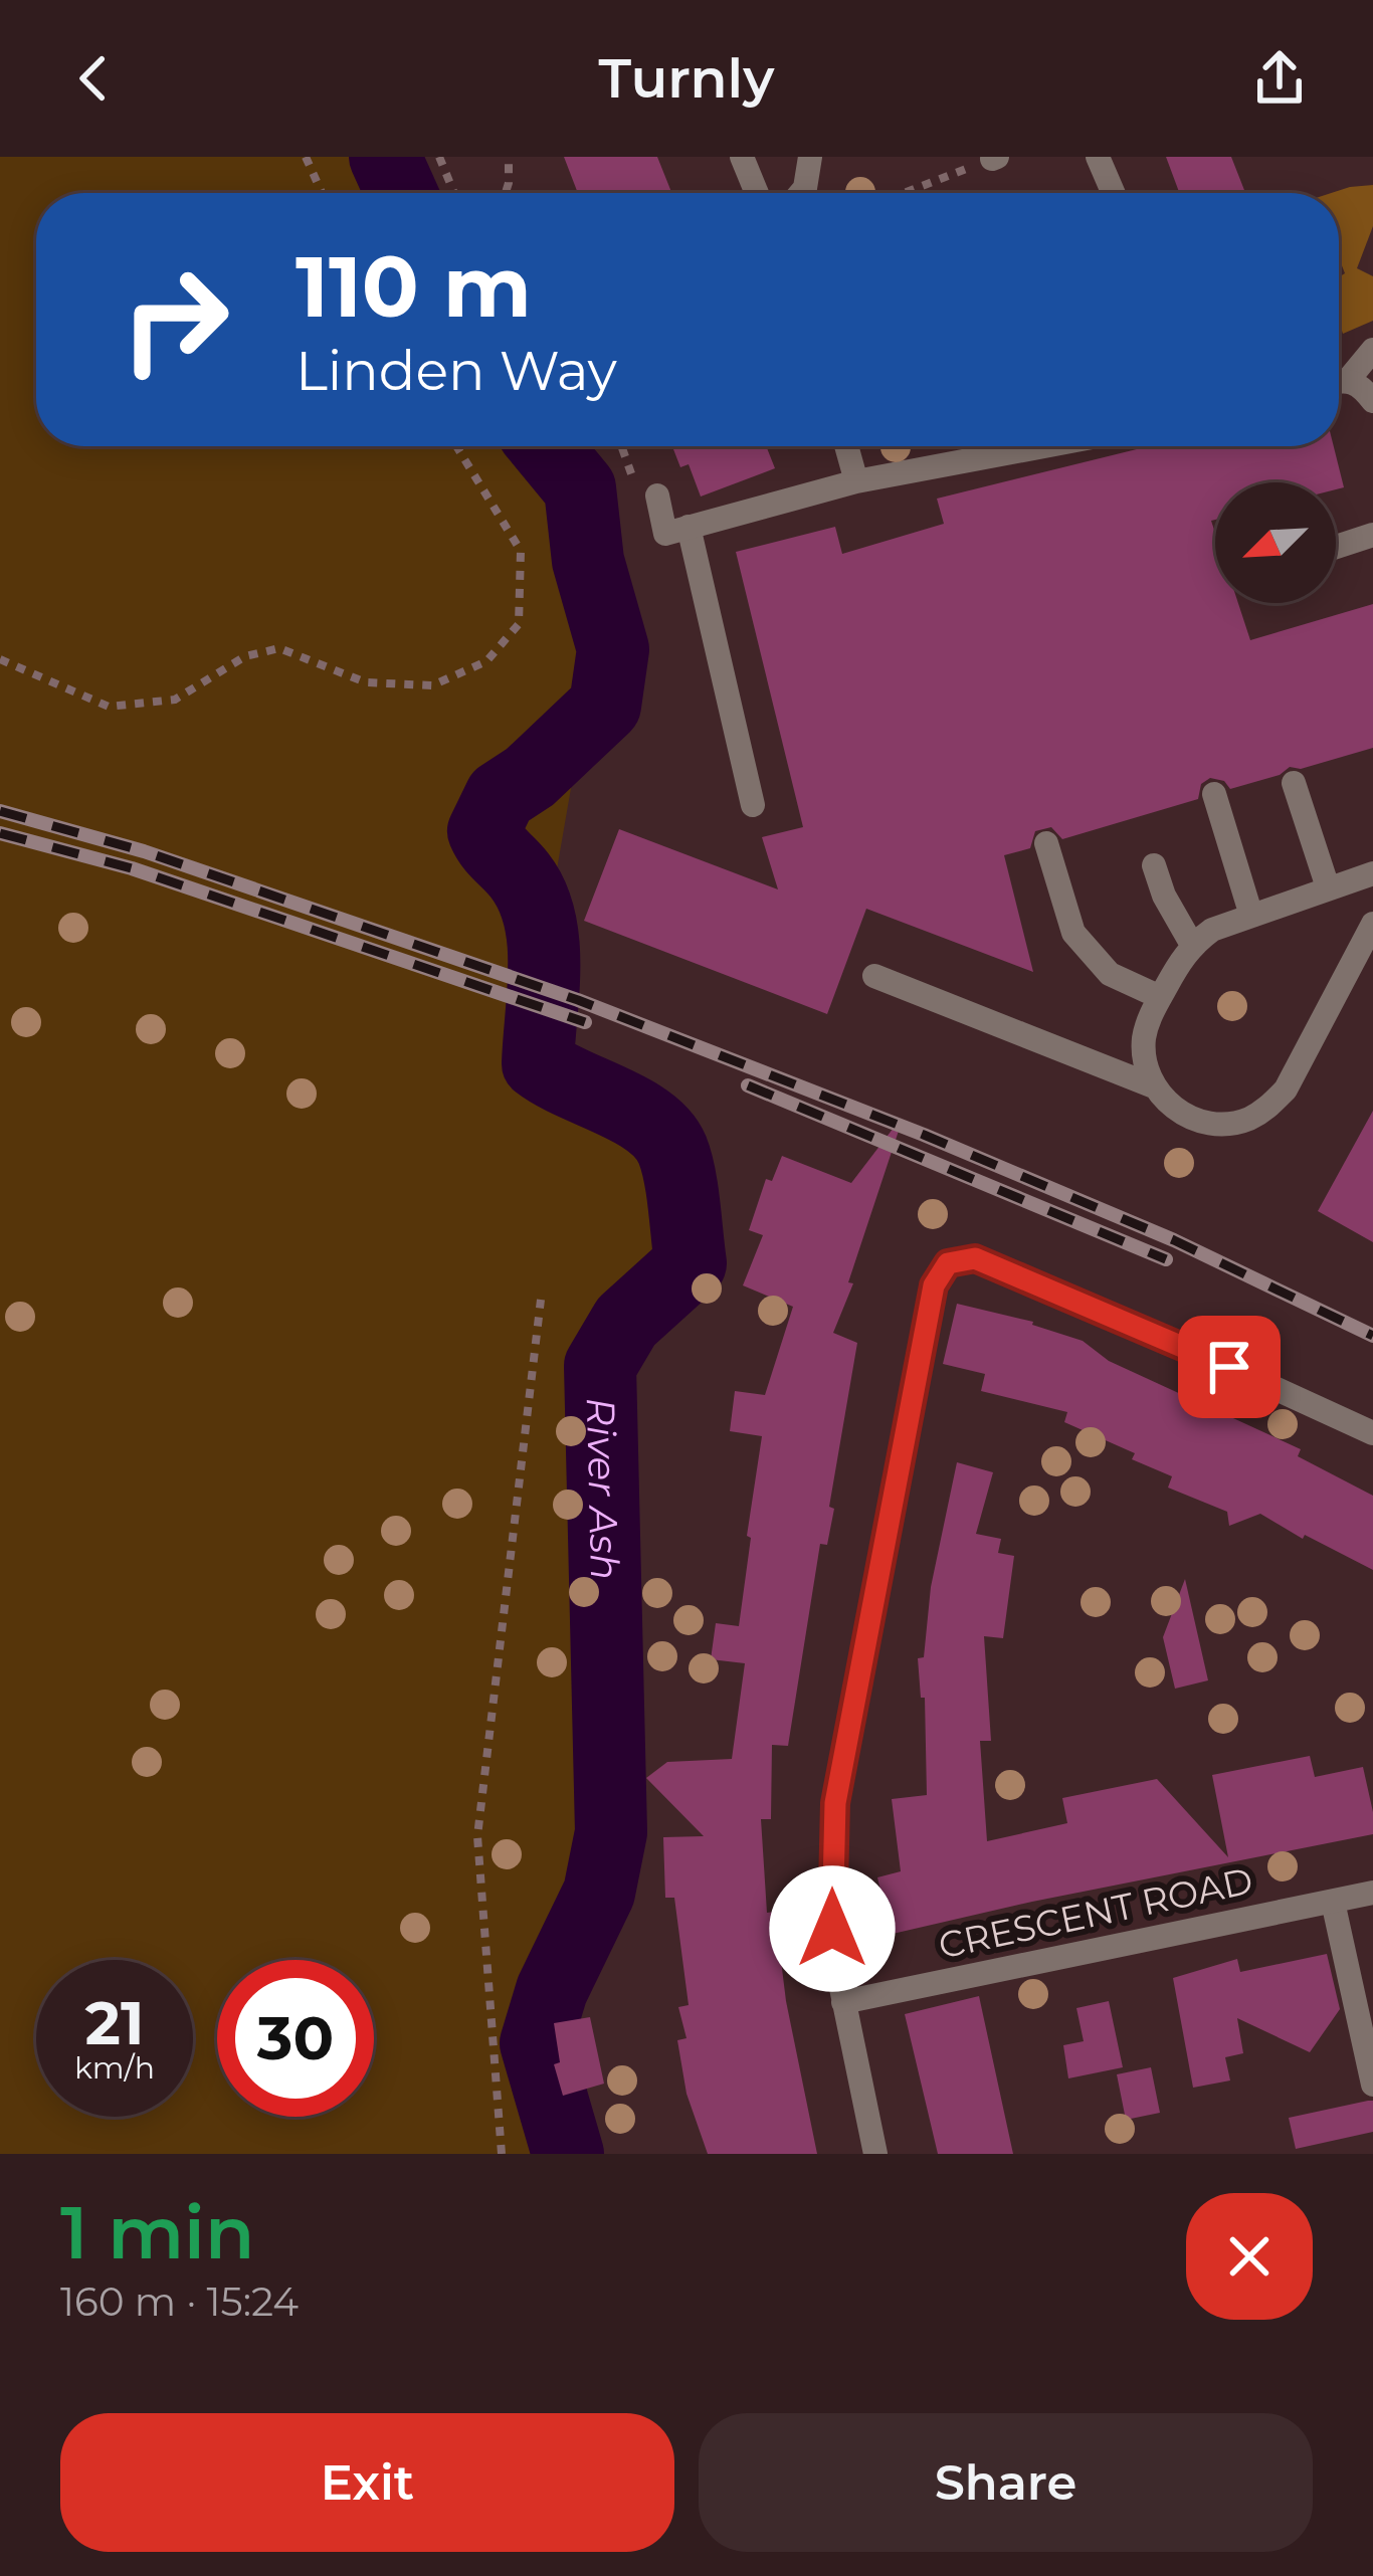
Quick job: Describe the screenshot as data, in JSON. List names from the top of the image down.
{
  "streets": {
    "street": ["CRESCENT ROAD"]
  },
  "water": ["River Ash"],
  "north": "bottom left",
  "page": {
    "header": "Turnly",
    "turn": ["110 m", "Linden Way"],
    "speed": "21 km/h",
    "limit": "30",
    "heading": ["1 min", "160 m · 15:24"],
    "buttons": ["Exit", "Share"]
  }
}
